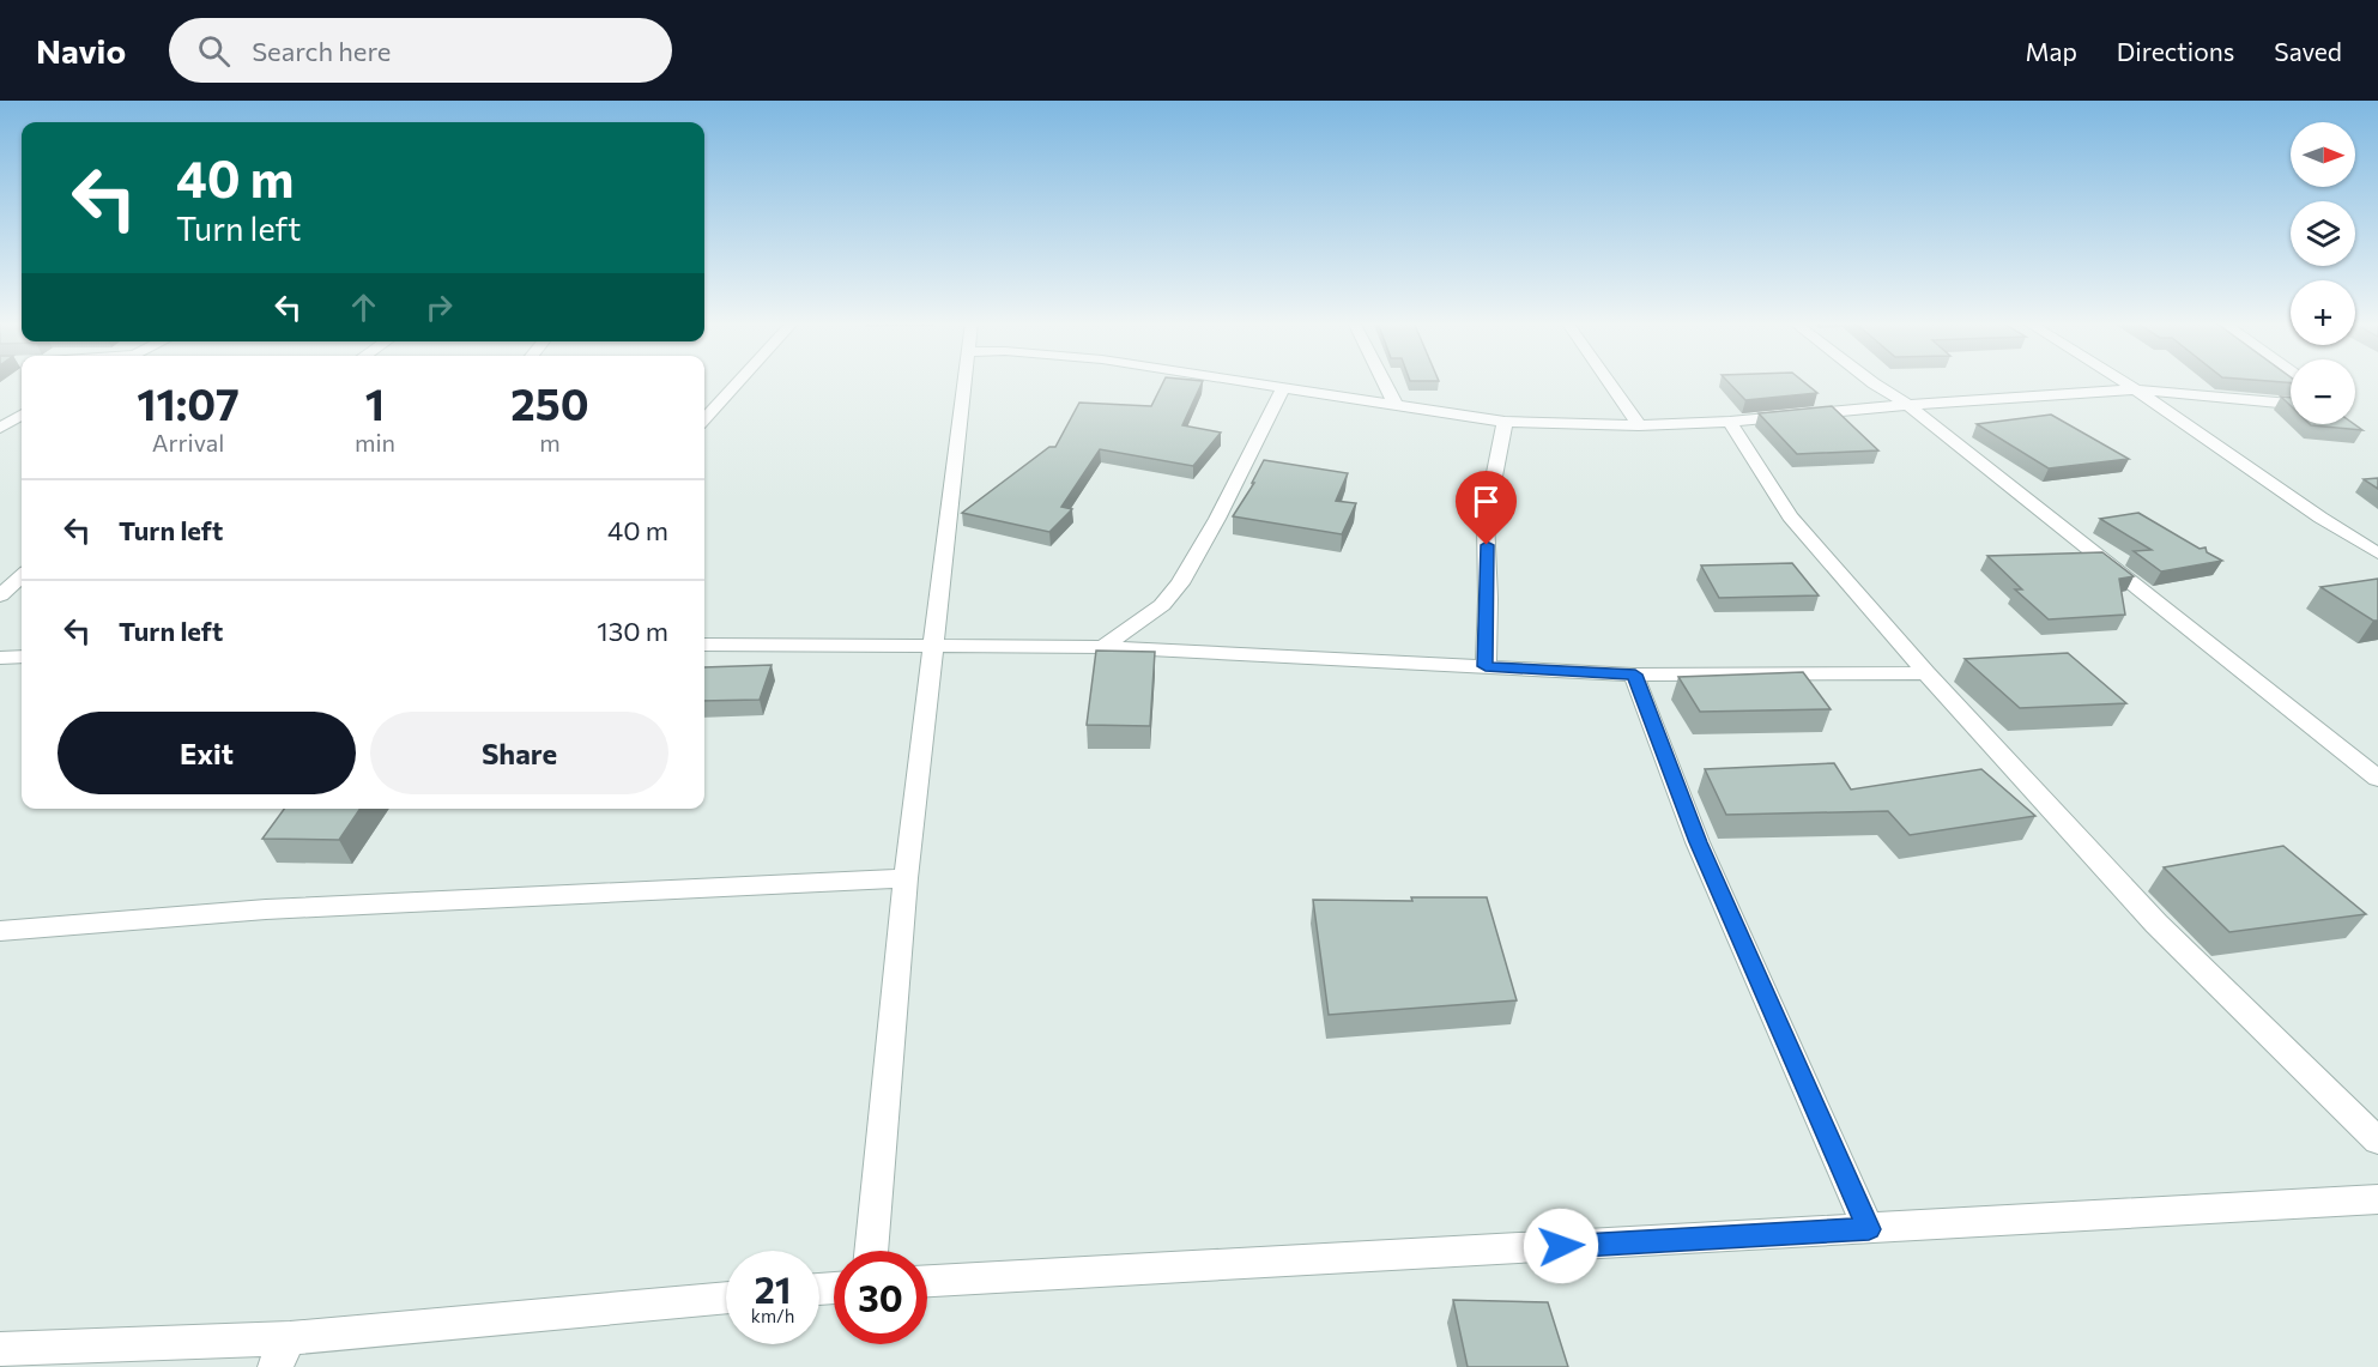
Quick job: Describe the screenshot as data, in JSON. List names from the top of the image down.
{
  "north": "right",
  "page": {
    "header": "Navio",
    "search": "Search here",
    "nav": ["Map", "Directions", "Saved"],
    "map_buttons": ["+", "−"],
    "turn": ["40 m", "Turn left"],
    "eta": [
      "11:07",
      "Arrival",
      "1",
      "min",
      "250",
      "m"
    ],
    "list": [
      {
        "name": "Turn left",
        "value": "40 m"
      },
      {
        "name": "Turn left",
        "value": "130 m"
      }
    ],
    "buttons": ["Exit", "Share"],
    "speed": "21 km/h",
    "limit": "30"
  }
}
